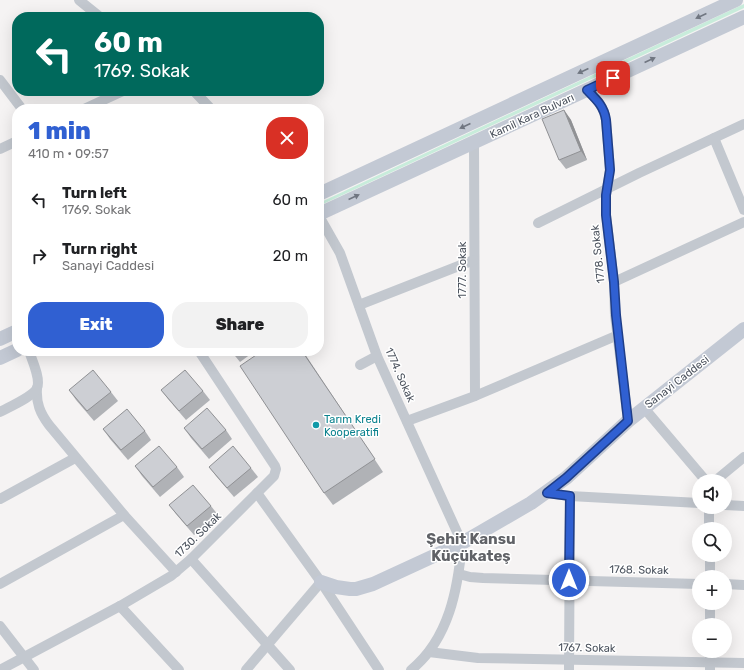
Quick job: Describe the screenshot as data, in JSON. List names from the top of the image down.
{
  "streets": {
    "main road": ["Kamil Kara Bulvarı", "Sanayi Caddesi"],
    "street": [
      "1778. Sokak",
      "1777. Sokak",
      "1774. Sokak",
      "1730. Sokak",
      "1768. Sokak",
      "1767. Sokak"
    ]
  },
  "crossings": [
    ["Kamil Kara Bulvarı", "1778. Sokak"],
    ["Kamil Kara Bulvarı", "1777. Sokak"],
    ["1778. Sokak", "Sanayi Caddesi"],
    ["1774. Sokak", "Sanayi Caddesi"]
  ],
  "districts": ["Şehit Kansu Küçükateş"],
  "places": ["Tarım Kredi Kooperatifi"],
  "page": {
    "turn": ["60 m", "1769. Sokak"],
    "heading": ["1 min", "410 m · 09:57"],
    "list": [
      {
        "name": "Turn left",
        "note": "1769. Sokak",
        "value": "60 m"
      },
      {
        "name": "Turn right",
        "note": "Sanayi Caddesi",
        "value": "20 m"
      }
    ],
    "buttons": ["Exit", "Share"],
    "map_buttons": ["+", "−"]
  }
}
